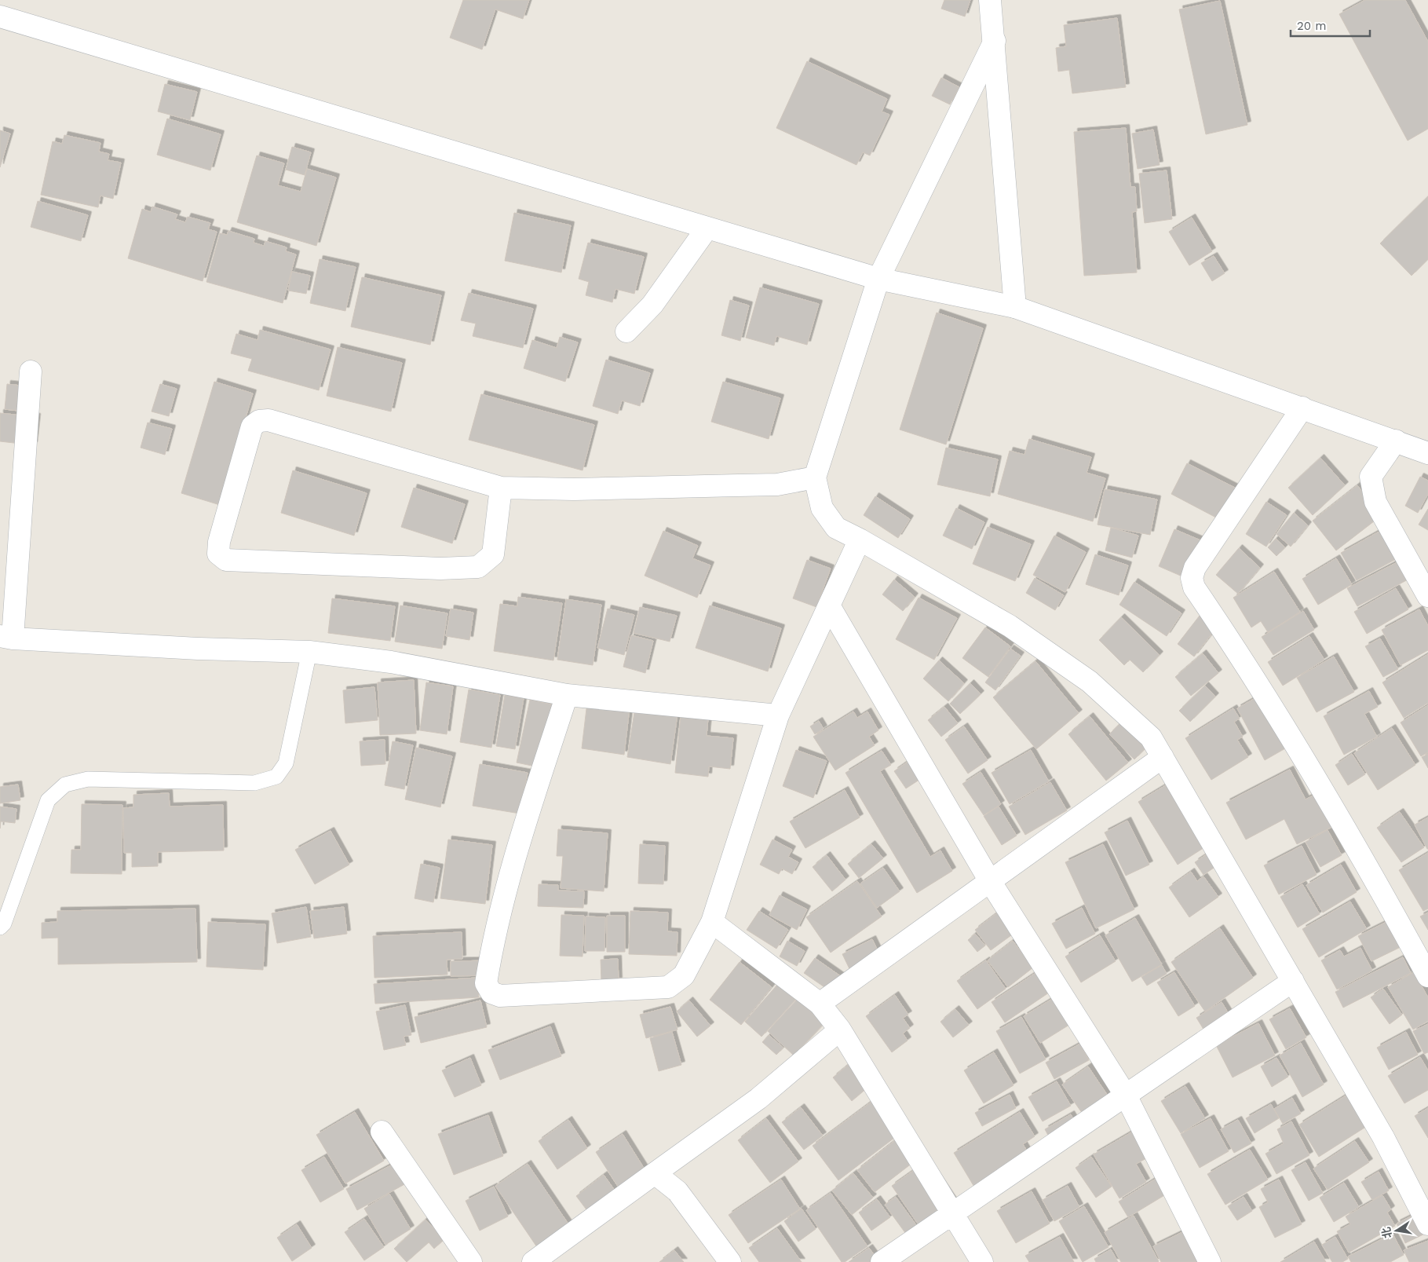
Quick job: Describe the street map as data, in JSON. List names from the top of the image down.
{
  "scale_bar": "20 m",
  "north": "left"
}
